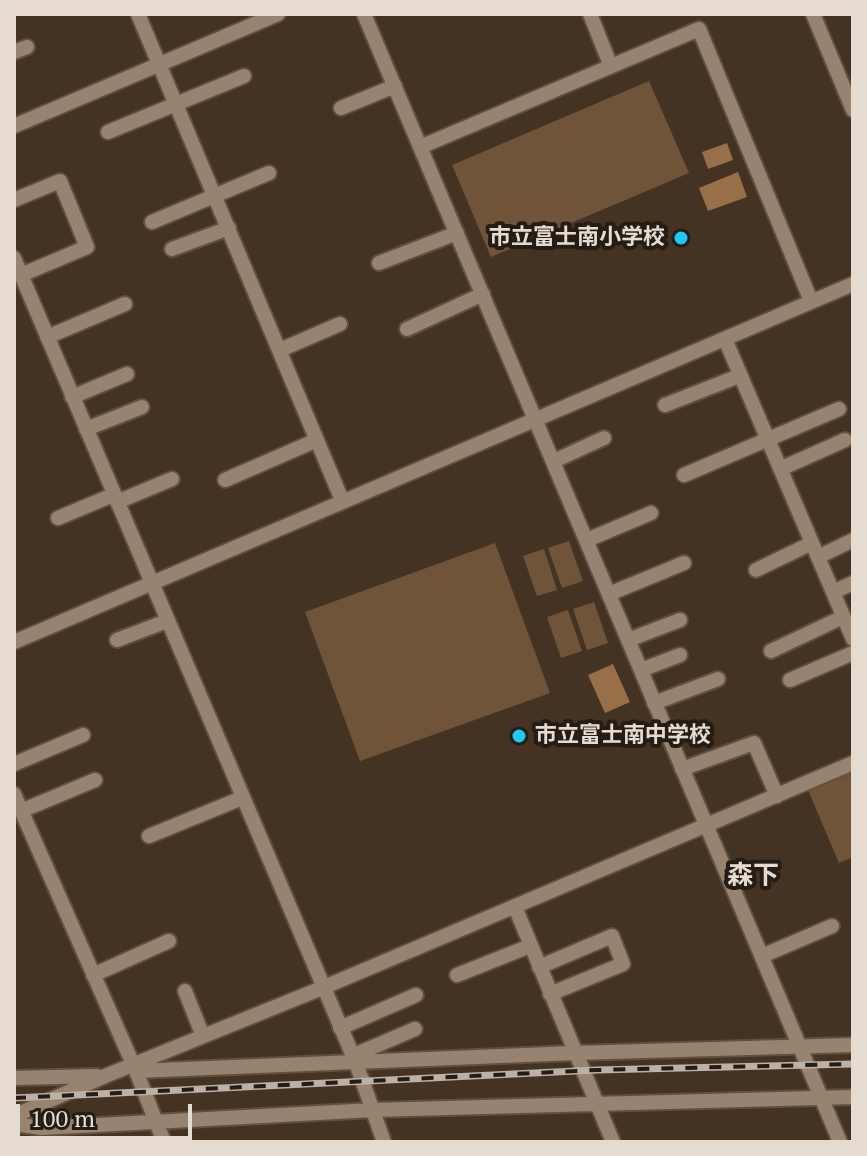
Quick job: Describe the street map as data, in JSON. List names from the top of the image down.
{
  "districts": ["森下"],
  "places": ["市立富士南小学校", "市立富士南中学校"],
  "scale_bar": "100 m"
}
